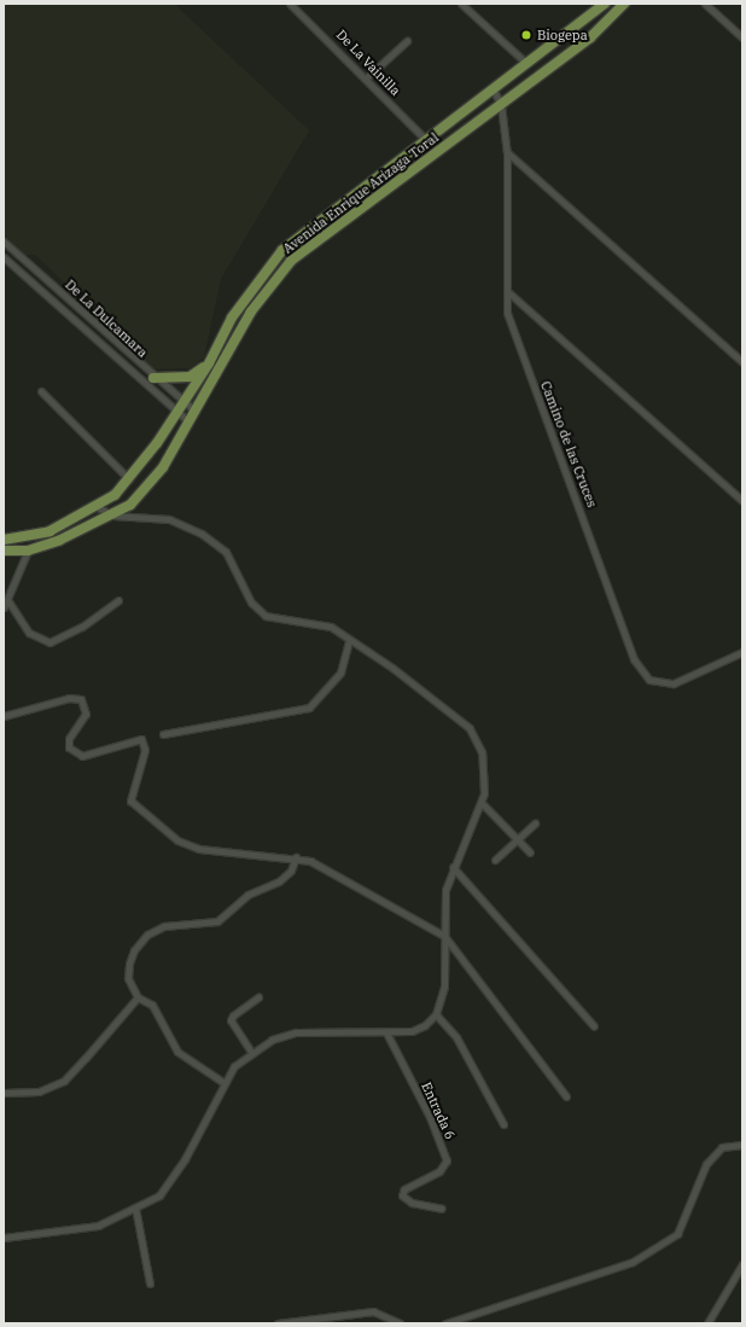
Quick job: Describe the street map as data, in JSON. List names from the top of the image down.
{
  "streets": {
    "main road": ["Avenida Enrique Arízaga Toral"],
    "street": [
      "De La Vainilla",
      "De La Dulcamara",
      "Camino de las Cruces",
      "Entrada 6"
    ]
  },
  "crossings": [
    ["De La Vainilla", "Avenida Enrique Arízaga Toral"],
    ["Avenida Enrique Arízaga Toral", "De La Dulcamara"],
    ["Avenida Enrique Arízaga Toral", "Camino de las Cruces"]
  ],
  "places": ["Biogepa"]
}
